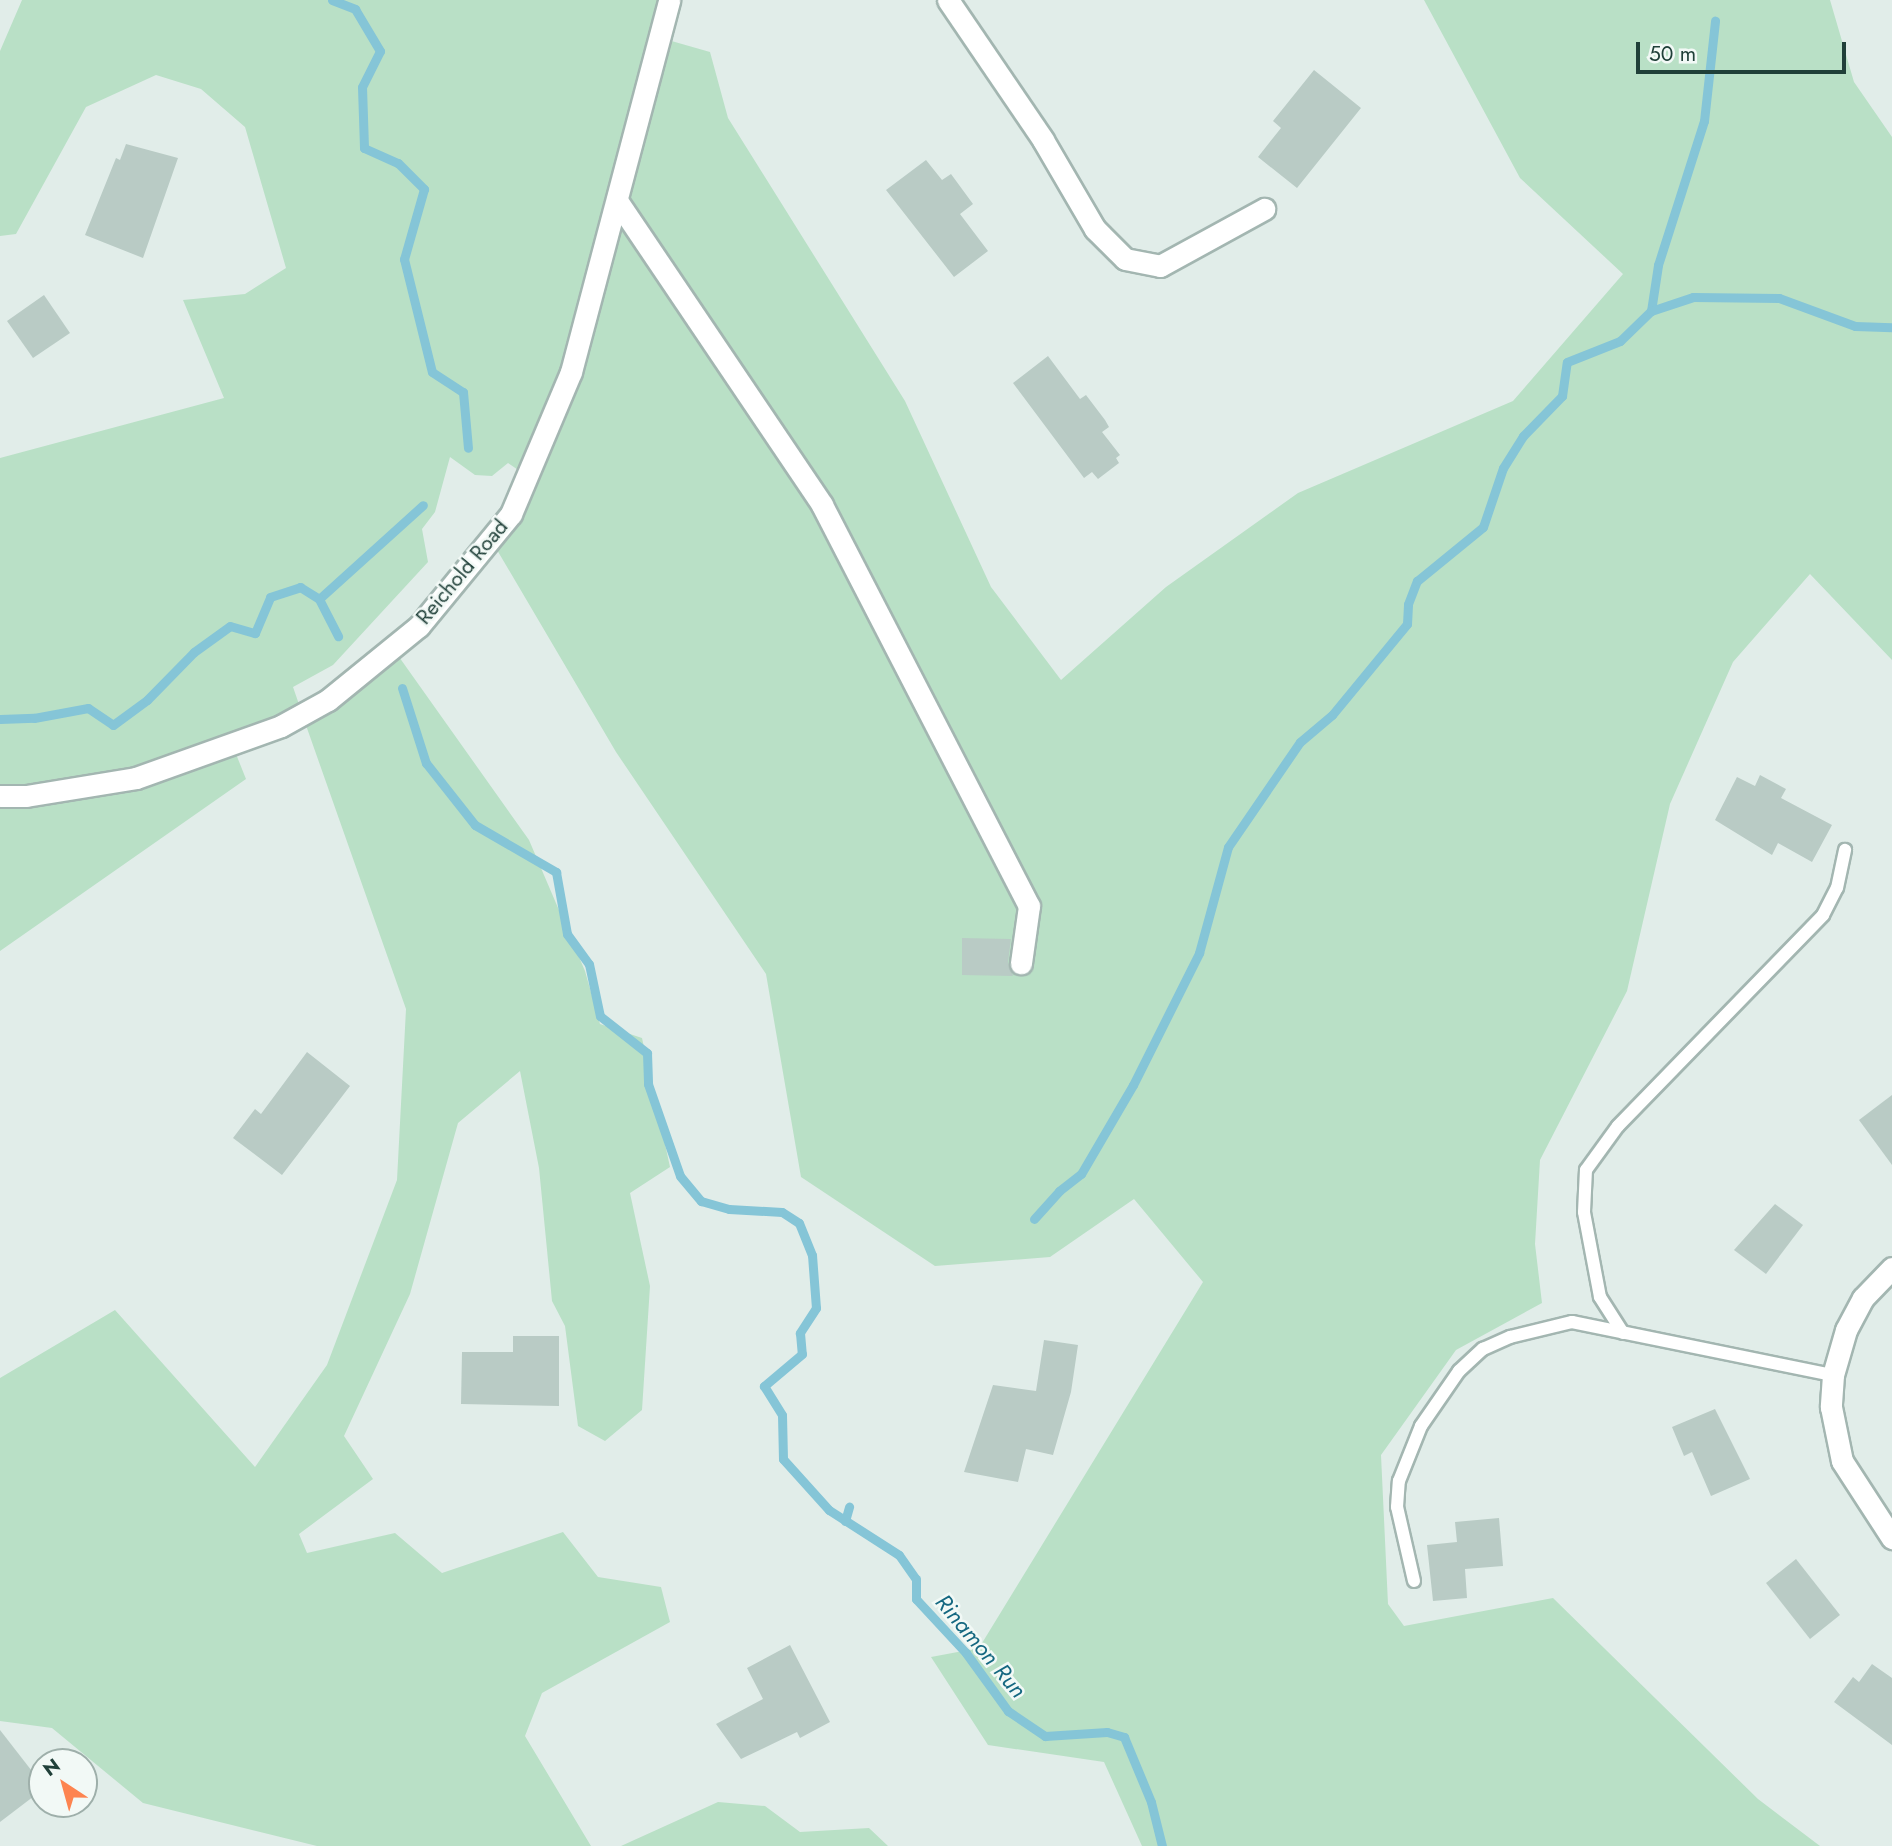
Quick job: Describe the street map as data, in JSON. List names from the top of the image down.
{
  "streets": {
    "street": ["Reichold Road"]
  },
  "water": ["Rinamon Run"],
  "scale_bar": "50 m",
  "north": "top left"
}
